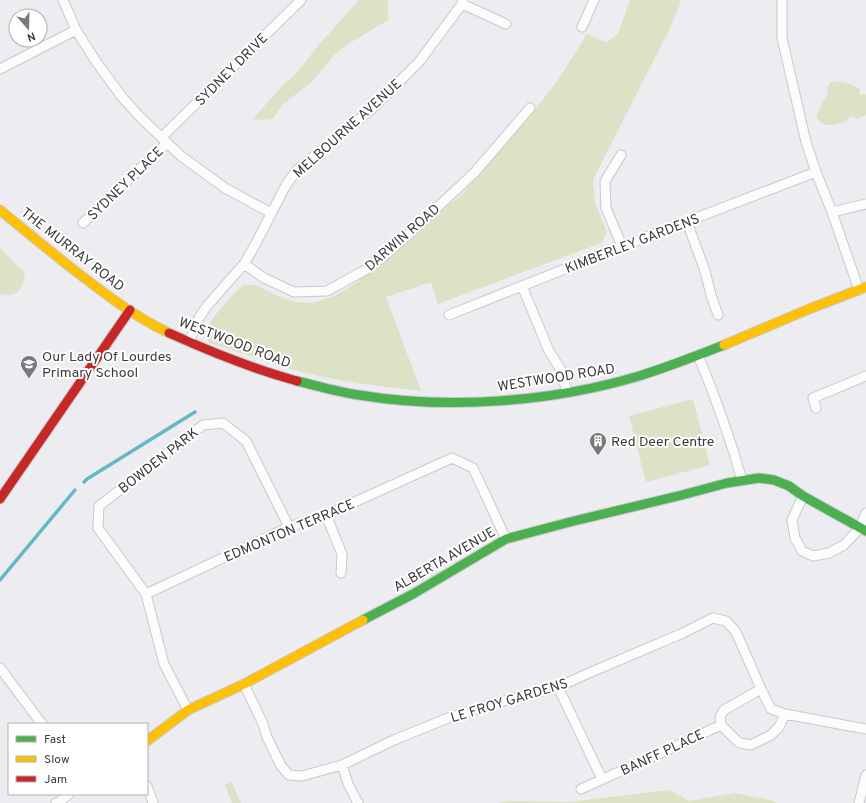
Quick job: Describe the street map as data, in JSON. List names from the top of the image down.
{
  "streets": {
    "street": [
      "SYDNEY DRIVE",
      "MELBOURNE AVENUE",
      "SYDNEY PLACE",
      "DARWIN ROAD",
      "KIMBERLEY GARDENS",
      "THE MURRAY ROAD",
      "WESTWOOD ROAD",
      "BOWDEN PARK",
      "EDMONTON TERRACE",
      "ALBERTA AVENUE",
      "LE FROY GARDENS",
      "BANFF PLACE"
    ]
  },
  "crossings": [
    ["SYDNEY DRIVE", "SYDNEY PLACE"],
    ["MELBOURNE AVENUE", "DARWIN ROAD"],
    ["MELBOURNE AVENUE", "WESTWOOD ROAD"],
    ["THE MURRAY ROAD", "WESTWOOD ROAD"],
    ["BOWDEN PARK", "EDMONTON TERRACE"],
    ["EDMONTON TERRACE", "ALBERTA AVENUE"],
    ["ALBERTA AVENUE", "LE FROY GARDENS"],
    ["LE FROY GARDENS", "BANFF PLACE"]
  ],
  "places": {
    "school or university": ["Our Lady Of Lourdes Primary School"],
    "building": ["Red Deer Centre"]
  },
  "legend": ["Fast", "Slow", "Jam"],
  "north": "bottom"
}
